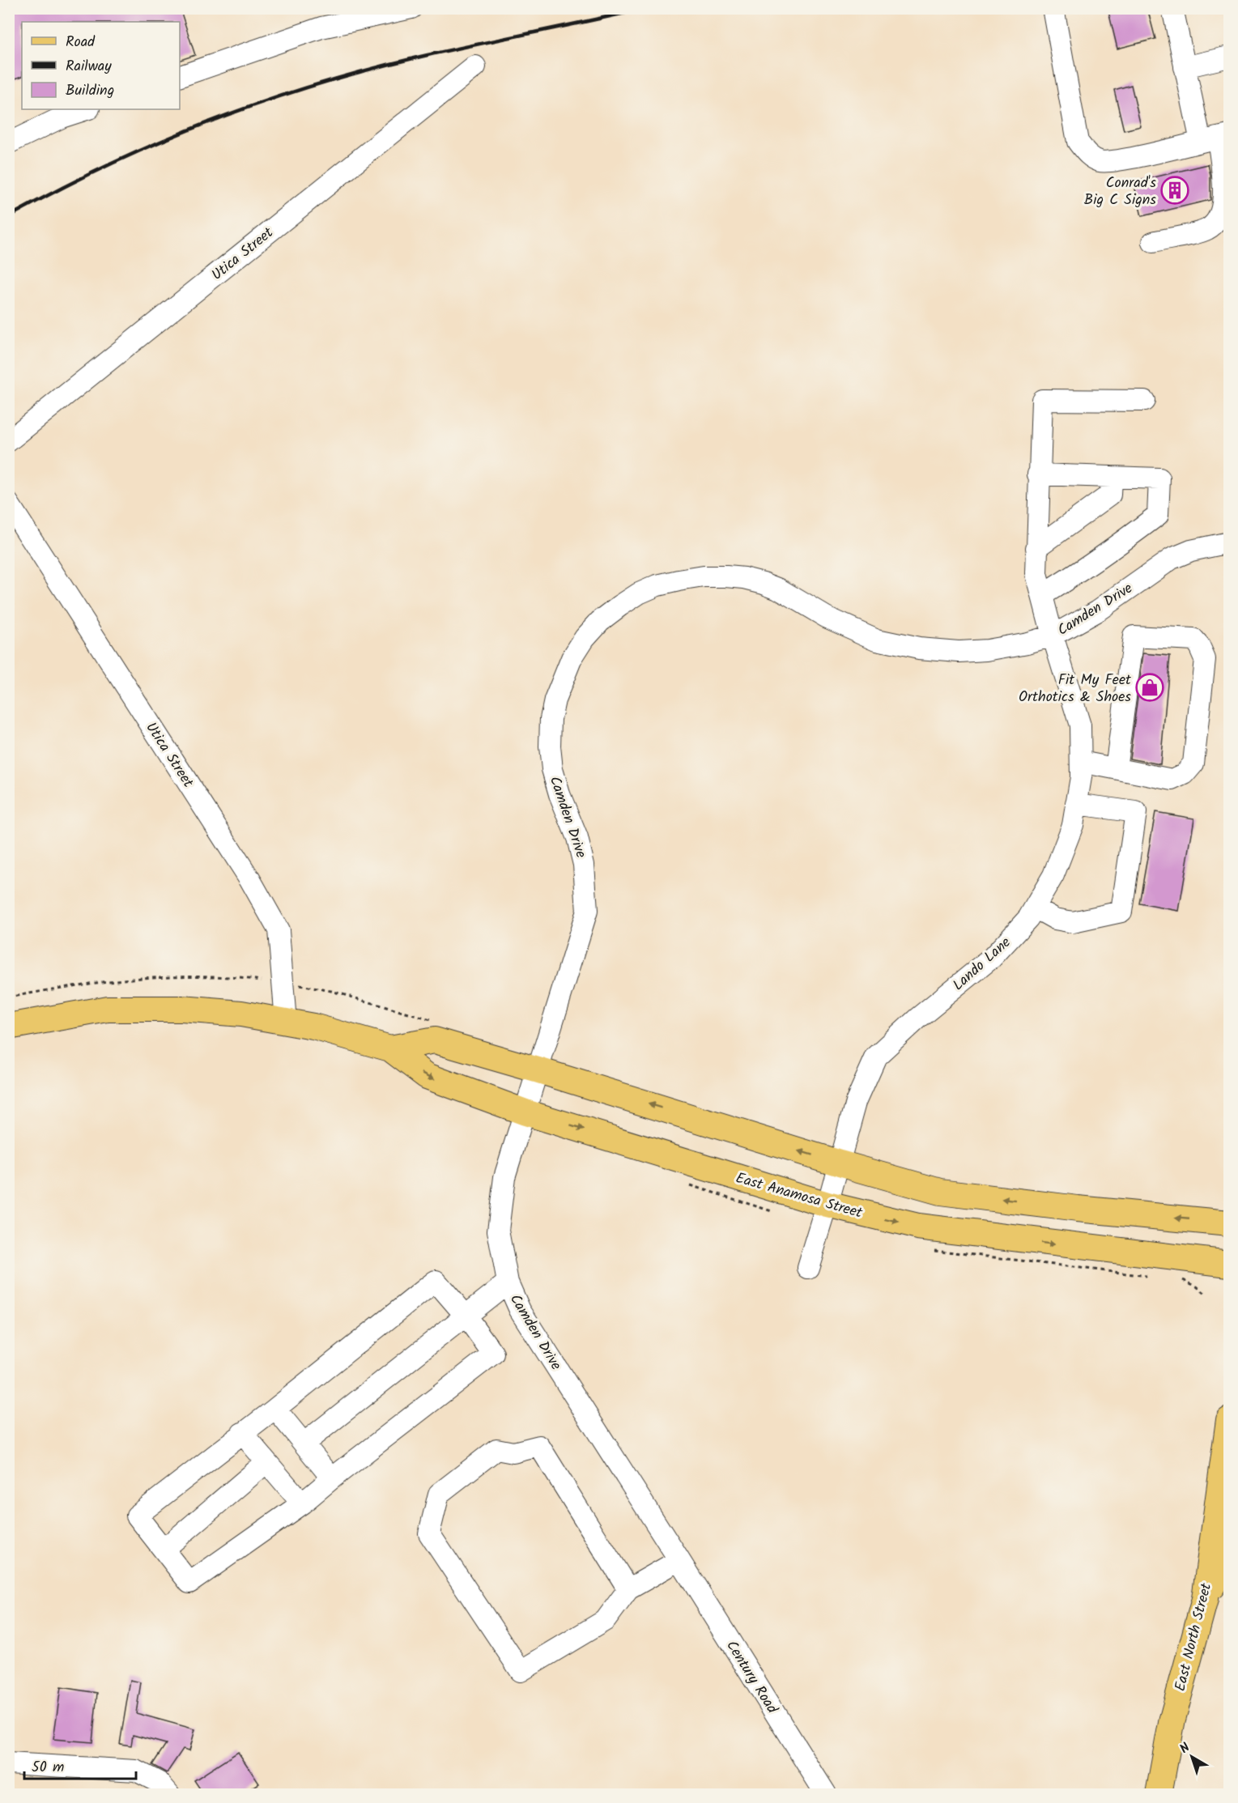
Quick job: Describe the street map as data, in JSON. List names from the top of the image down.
{
  "streets": {
    "main road": ["East Anamosa Street", "East North Street"],
    "street": [
      "Utica Street",
      "Camden Drive",
      "Lando Lane",
      "Century Road"
    ]
  },
  "crossings": [
    ["Utica Street", "East Anamosa Street"],
    ["Camden Drive", "Lando Lane"],
    ["Camden Drive", "East Anamosa Street"],
    ["Camden Drive", "Century Road"],
    ["Lando Lane", "East Anamosa Street"]
  ],
  "places": {
    "building": ["Conrad's Big C Signs"],
    "shop": ["Fit My Feet Orthotics & Shoes"]
  },
  "legend": ["Road", "Railway", "Building"],
  "scale_bar": "50 m",
  "north": "top left"
}
